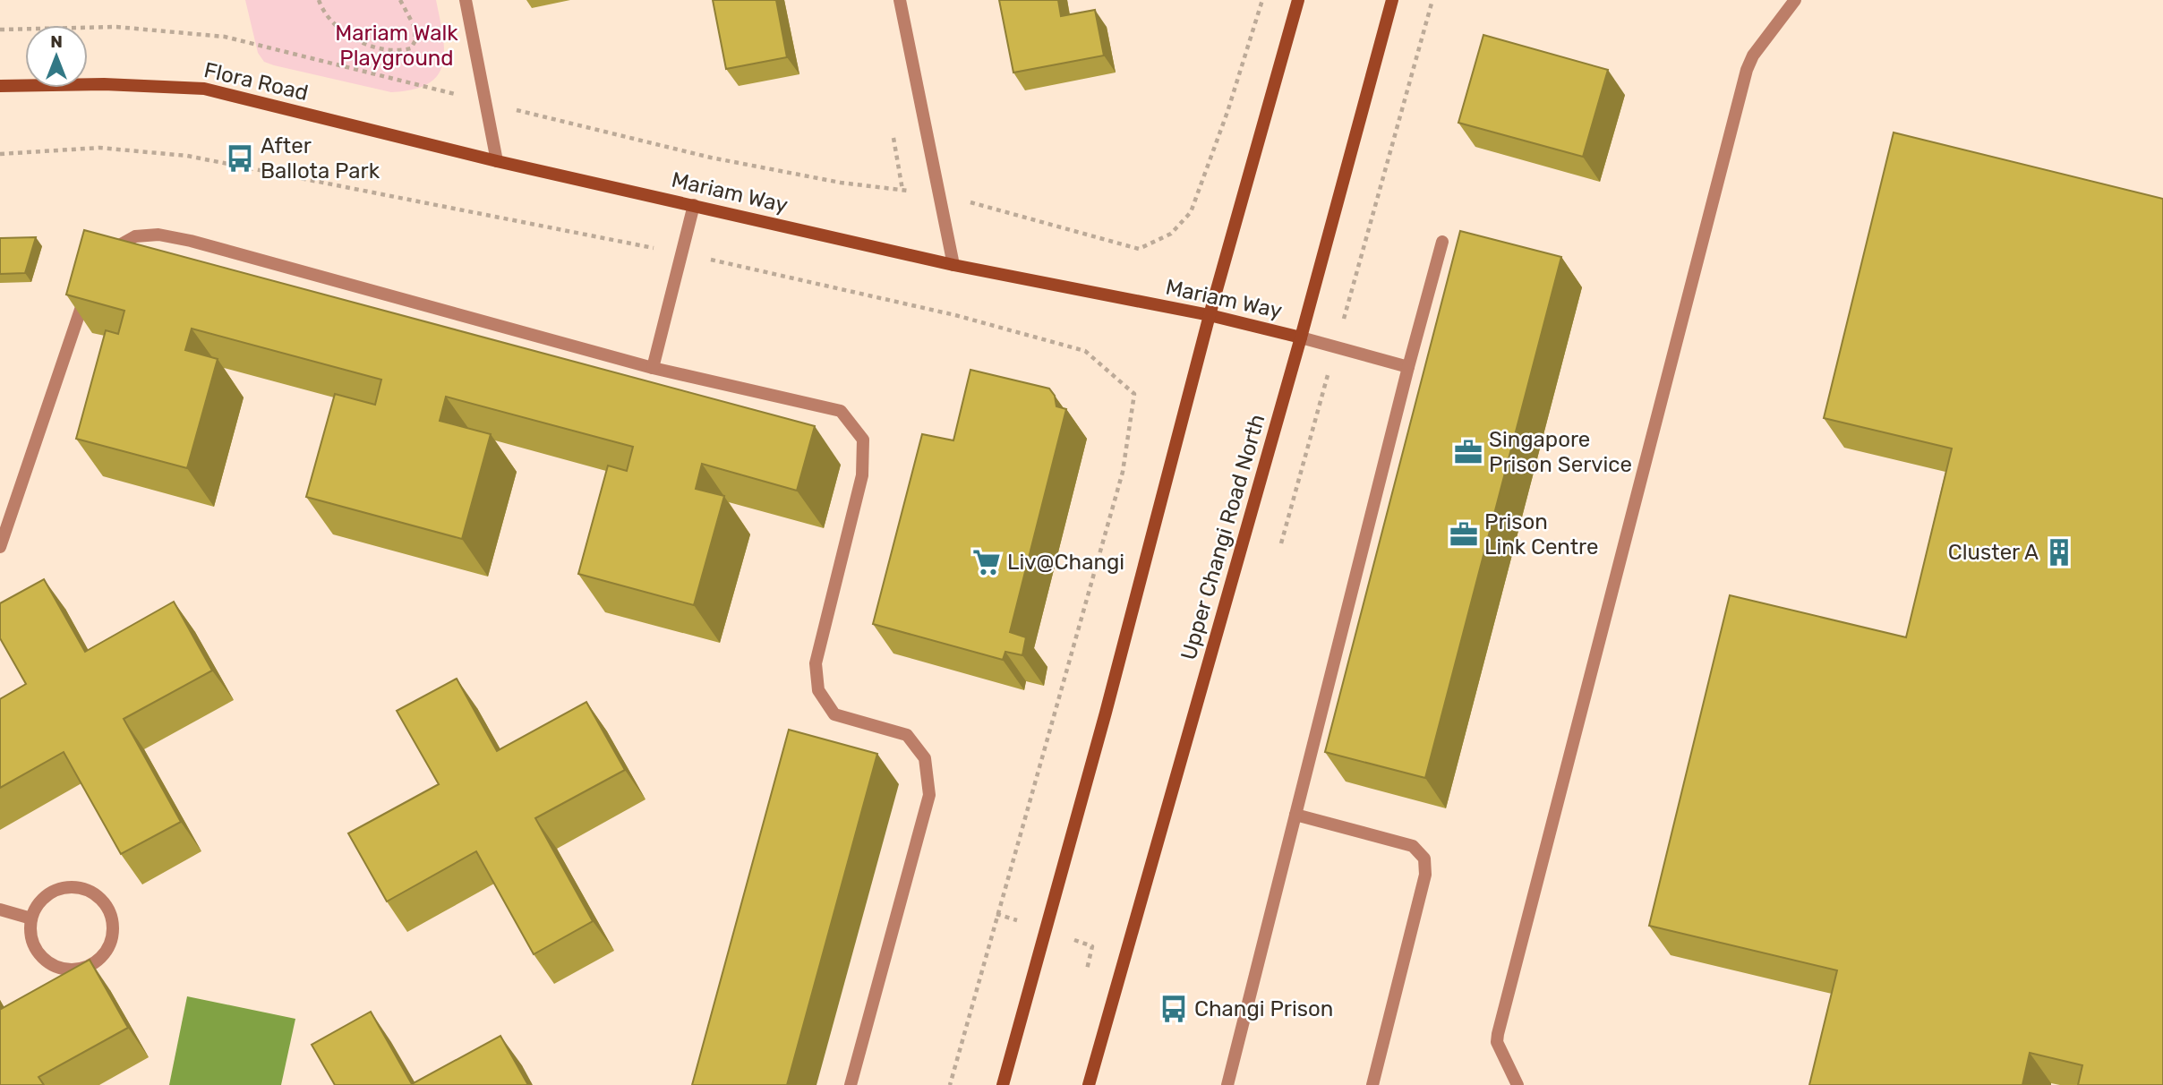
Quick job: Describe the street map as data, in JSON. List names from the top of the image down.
{
  "streets": {
    "street": ["Flora Road", "Mariam Way", "Upper Changi Road North"]
  },
  "crossings": [
    ["Flora Road", "Mariam Way"],
    ["Mariam Way", "Upper Changi Road North"]
  ],
  "parks": ["Mariam Walk Playground"],
  "places": {
    "bus stop": ["After Ballota Park", "Changi Prison"],
    "office": ["Singapore Prison Service", "Prison Link Centre"],
    "building": ["Cluster A"],
    "supermarket": ["Liv@Changi"]
  },
  "north": "top"
}
